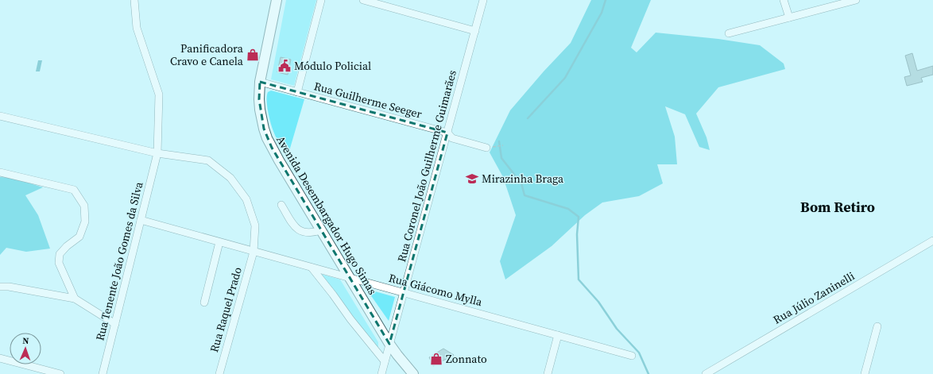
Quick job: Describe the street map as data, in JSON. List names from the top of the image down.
{
  "streets": {
    "main road": ["Avenida Desembargador Hugo Simas"],
    "street": [
      "Rua Guilherme Seeger",
      "Rua Coronel João Guilherme Guimarães",
      "Rua Tenente João Gomes da Silva",
      "Rua Giácomo Mylla",
      "Rua Júlio Zaninelli",
      "Rua Raquel Prado"
    ]
  },
  "crossings": [
    ["Rua Guilherme Seeger", "Rua Coronel João Guilherme Guimarães"],
    ["Rua Guilherme Seeger", "Avenida Desembargador Hugo Simas"],
    ["Rua Coronel João Guilherme Guimarães", "Avenida Desembargador Hugo Simas"],
    ["Rua Coronel João Guilherme Guimarães", "Rua Giácomo Mylla"],
    ["Avenida Desembargador Hugo Simas", "Rua Giácomo Mylla"],
    ["Rua Tenente João Gomes da Silva", "Rua Giácomo Mylla"],
    ["Rua Tenente João Gomes da Silva", "Rua Raquel Prado"],
    ["Rua Giácomo Mylla", "Rua Raquel Prado"]
  ],
  "districts": ["Bom Retiro"],
  "places": {
    "shop": ["Panificadora Cravo e Canela", "Zonnato"],
    "public building": ["Módulo Policial"],
    "school or university": ["Mirazinha Braga"]
  },
  "north": "top"
}
